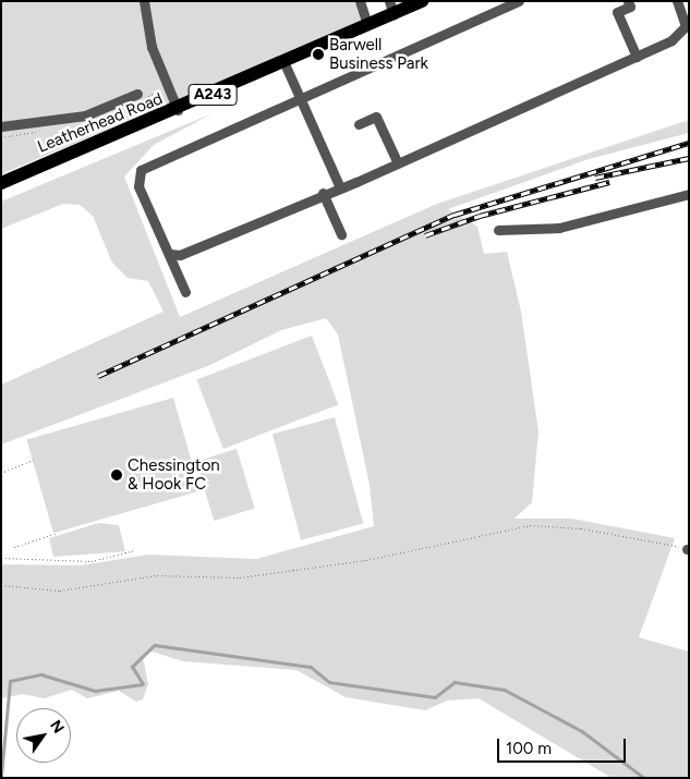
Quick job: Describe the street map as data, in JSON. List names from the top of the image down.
{
  "streets": {
    "highway": ["A243", "Leatherhead Road"]
  },
  "places": ["Barwell Business Park", "Chessington & Hook FC"],
  "scale_bar": "100 m",
  "north": "top right"
}
